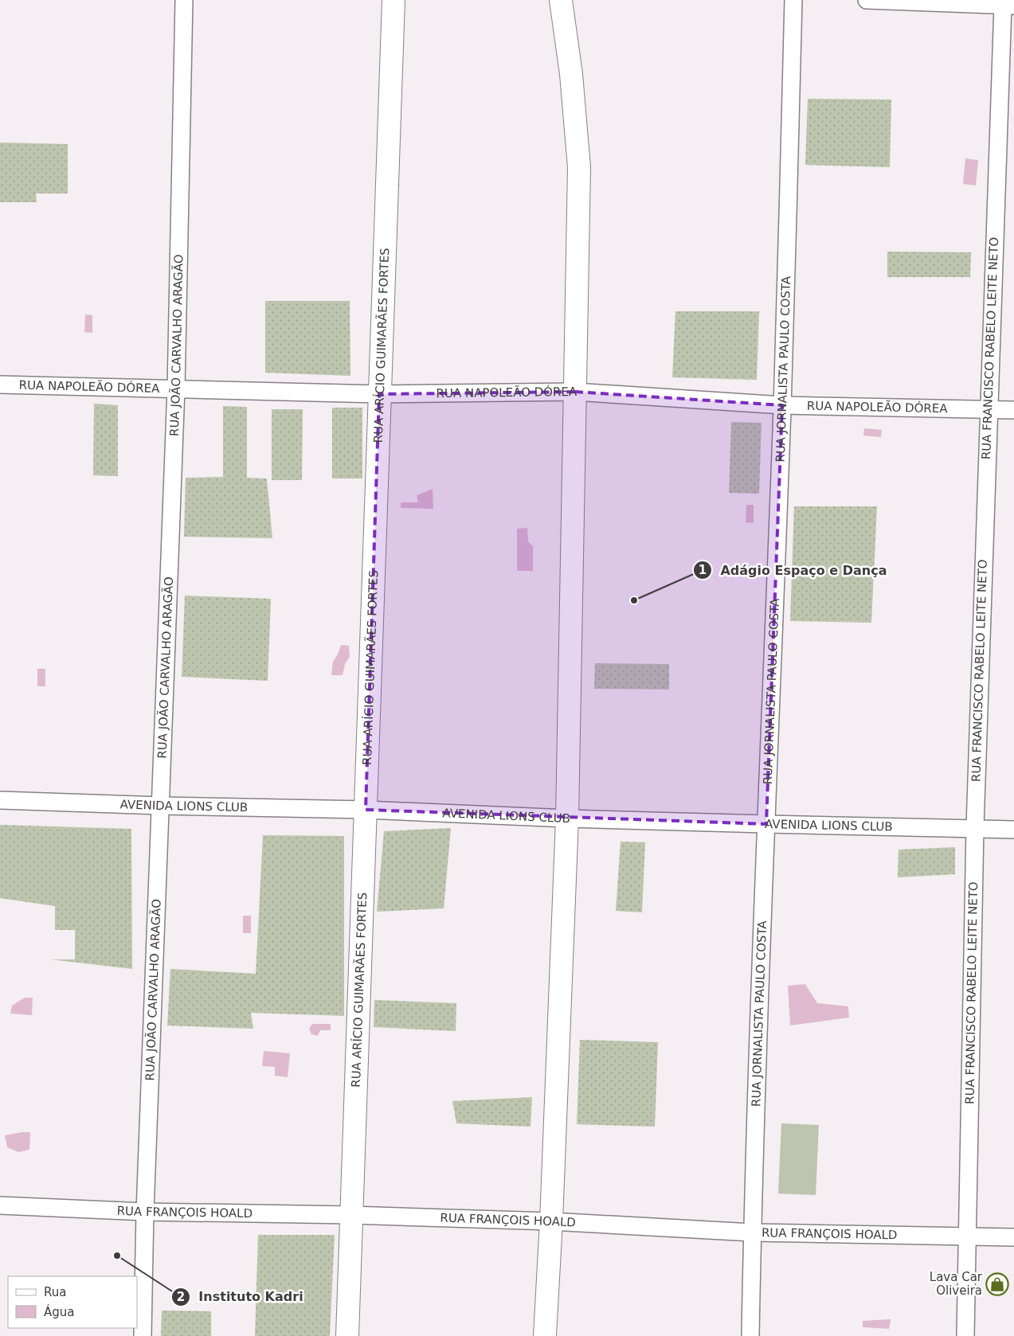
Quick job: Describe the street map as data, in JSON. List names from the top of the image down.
{
  "streets": {
    "street": [
      "RUA JOÃO CARVALHO ARAGÃO",
      "RUA ARÍCIO GUIMARÃES FORTES",
      "RUA FRANCISCO RABELO LEITE NETO",
      "RUA JORNALISTA PAULO COSTA",
      "RUA NAPOLEÃO DÓREA",
      "AVENIDA LIONS CLUB",
      "RUA FRANÇOIS HOALD"
    ]
  },
  "crossings": [
    ["RUA JOÃO CARVALHO ARAGÃO", "RUA NAPOLEÃO DÓREA"],
    ["RUA JOÃO CARVALHO ARAGÃO", "AVENIDA LIONS CLUB"],
    ["RUA JOÃO CARVALHO ARAGÃO", "RUA FRANÇOIS HOALD"],
    ["RUA ARÍCIO GUIMARÃES FORTES", "RUA NAPOLEÃO DÓREA"],
    ["RUA ARÍCIO GUIMARÃES FORTES", "AVENIDA LIONS CLUB"],
    ["RUA ARÍCIO GUIMARÃES FORTES", "RUA FRANÇOIS HOALD"],
    ["RUA FRANCISCO RABELO LEITE NETO", "RUA NAPOLEÃO DÓREA"],
    ["RUA FRANCISCO RABELO LEITE NETO", "AVENIDA LIONS CLUB"],
    ["RUA FRANCISCO RABELO LEITE NETO", "RUA FRANÇOIS HOALD"],
    ["RUA JORNALISTA PAULO COSTA", "RUA NAPOLEÃO DÓREA"],
    ["RUA JORNALISTA PAULO COSTA", "AVENIDA LIONS CLUB"],
    ["RUA JORNALISTA PAULO COSTA", "RUA FRANÇOIS HOALD"]
  ],
  "places": {
    "other": ["Adágio Espaço e Dança", "Instituto Kadri"],
    "shop": ["Lava Car Oliveira"]
  },
  "legend": ["Rua", "Água"]
}
